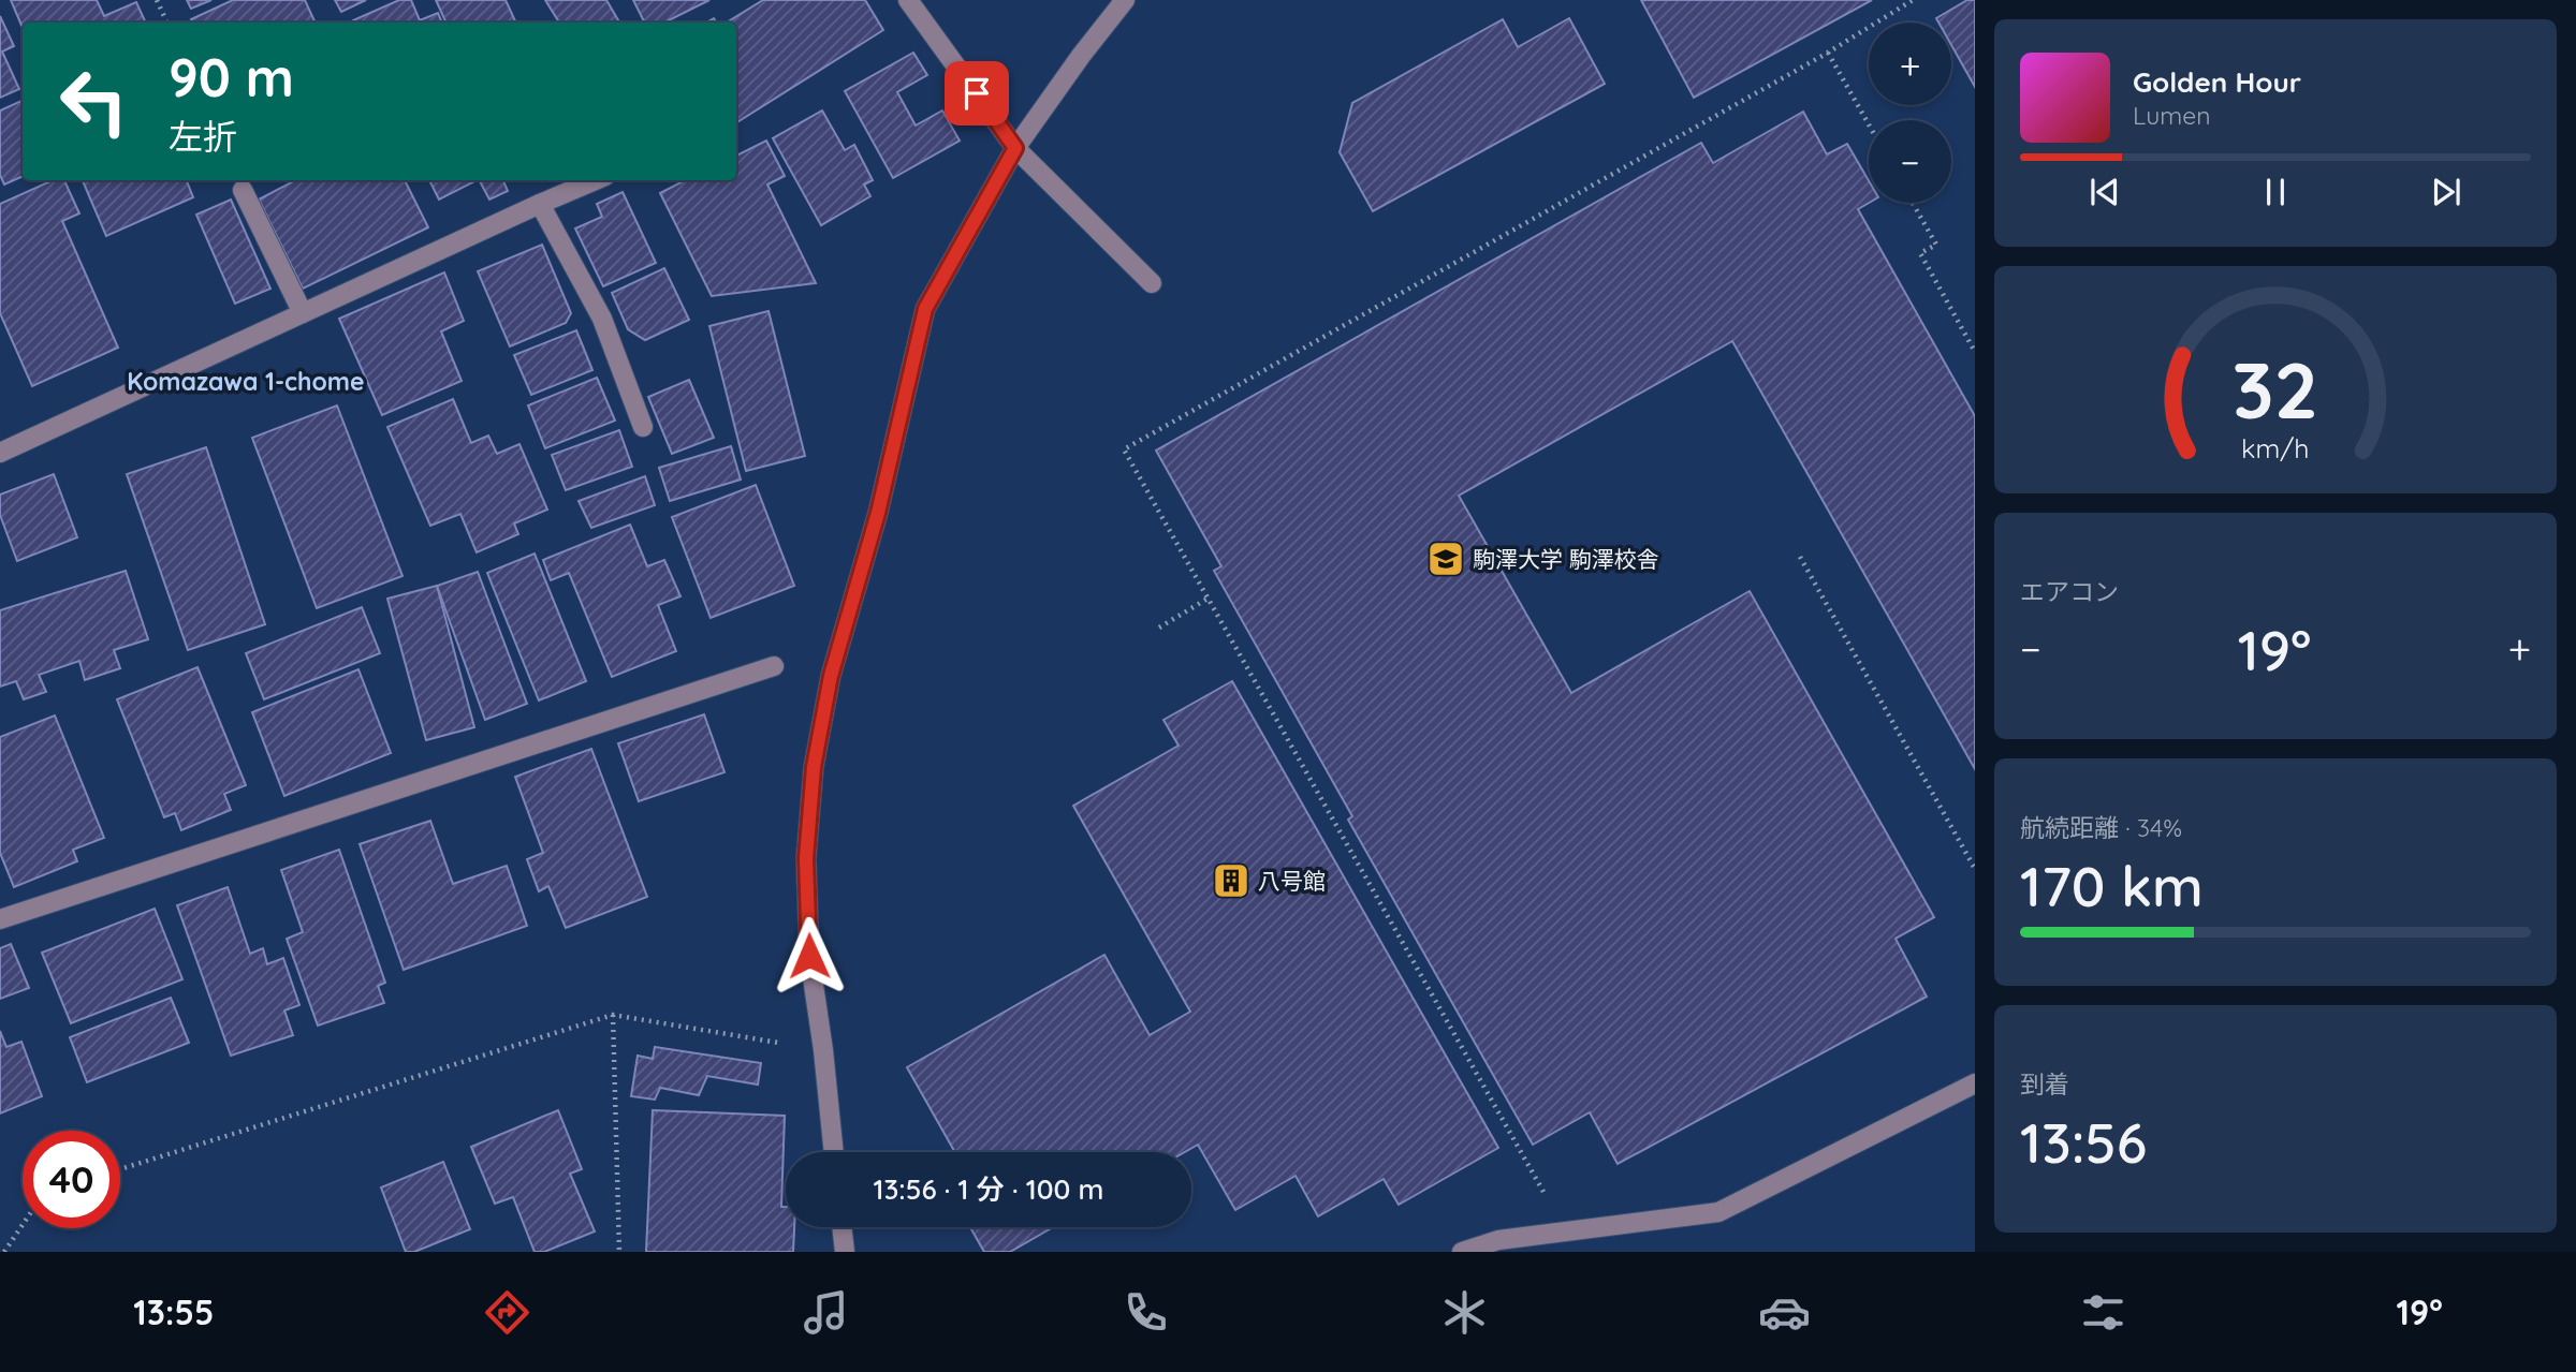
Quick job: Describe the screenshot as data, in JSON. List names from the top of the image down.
{
  "districts": ["Komazawa 1-chome"],
  "places": {
    "school or university": ["駒澤大学 駒澤校舎"],
    "building": ["八号館"]
  },
  "page": {
    "map_buttons": ["+", "−"],
    "turn": ["90 m", "左折"],
    "song": ["Golden Hour", "Lumen"],
    "tile": [
      "エアコン",
      ["航続距離 · 34%", "170 km"],
      ["到着", "13:56"]
    ],
    "heat": ["−", "19°", "+"],
    "limit": "40",
    "trip": "13:56 · 1 分 · 100 m",
    "tabs": ["13:55", "19°"],
    "gauge": ["32", "km/h"]
  }
}
